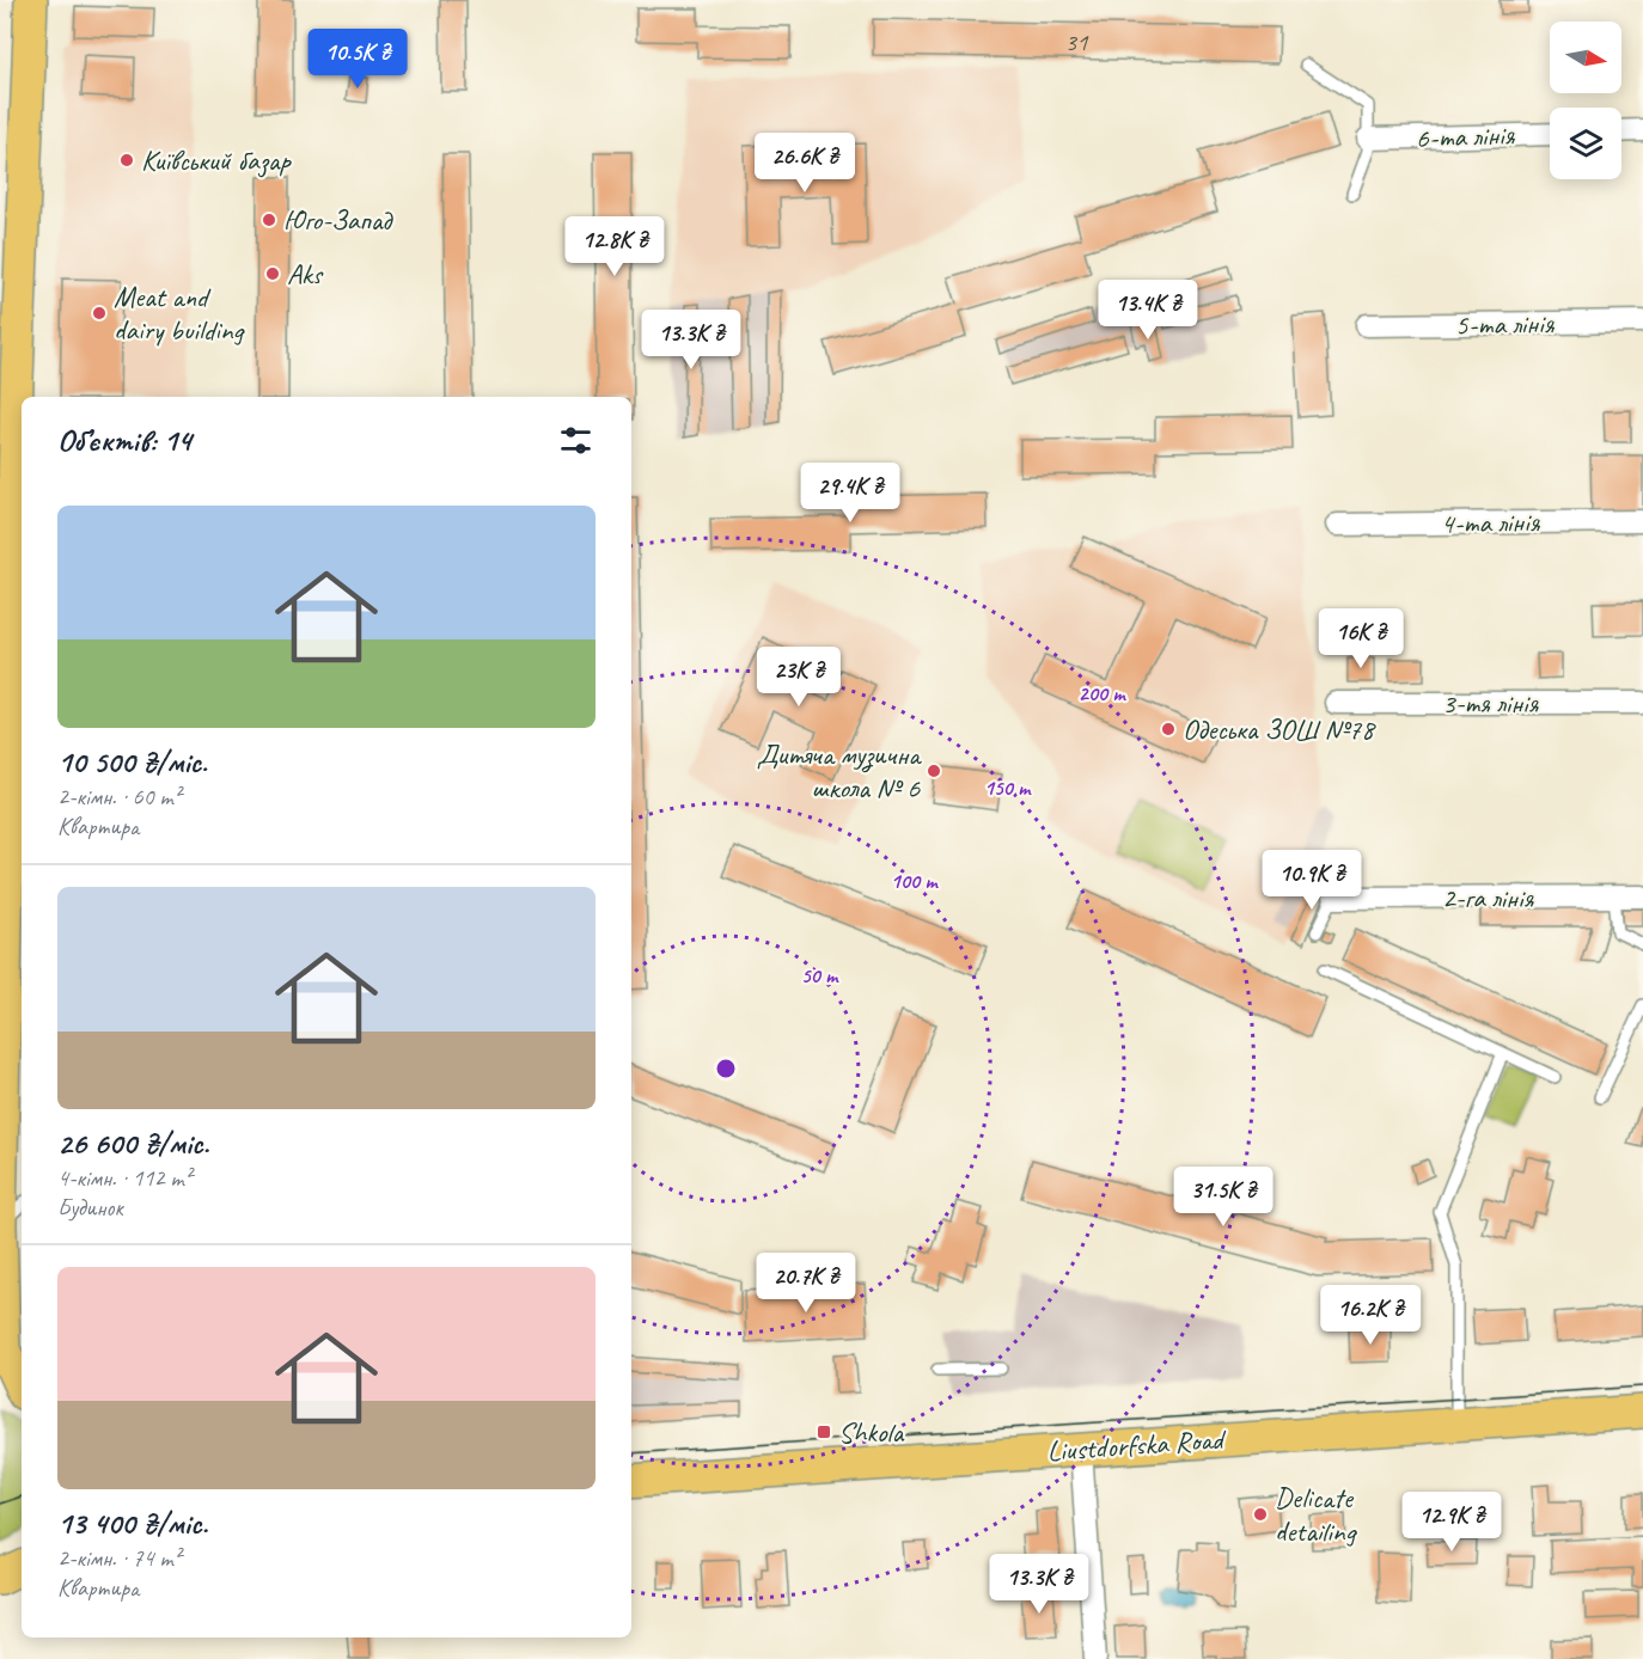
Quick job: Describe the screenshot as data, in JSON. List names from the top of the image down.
{
  "streets": {
    "main road": ["Liustdorfska Road"],
    "street": [
      "6-та лінія",
      "5-та лінія",
      "4-та лінія",
      "3-тя лінія",
      "2-га лінія"
    ]
  },
  "places": {
    "other": [
      "Київський базар",
      "Юго-Запад",
      "Aks",
      "Meat and dairy building",
      "Одеська ЗОШ №78",
      "Дитяча музична школа № 6",
      "Delicate detailing"
    ],
    "transit": ["Shkola"]
  },
  "house_numbers": ["31"],
  "north": "right",
  "page": {
    "price": [
      "10.5K ₴",
      "26.6K ₴",
      "12.8K ₴",
      "13.4K ₴",
      "13.3K ₴",
      "29.4K ₴",
      "16K ₴",
      "23K ₴",
      "10.9K ₴",
      "31.5K ₴",
      "20.7K ₴",
      "16.2K ₴",
      "12.9K ₴",
      "13.3K ₴"
    ],
    "heading": "Об’єктів: 14",
    "list": [
      {
        "name": "10 500 ₴/міс.",
        "note": "2-кімн. · 60 m² · Квартира"
      },
      {
        "name": "26 600 ₴/міс.",
        "note": "4-кімн. · 112 m² · Будинок"
      },
      {
        "name": "13 400 ₴/міс.",
        "note": "2-кімн. · 74 m² · Квартира"
      }
    ]
  },
  "rings": [
    "200 m",
    "150 m",
    "100 m",
    "50 m"
  ]
}
